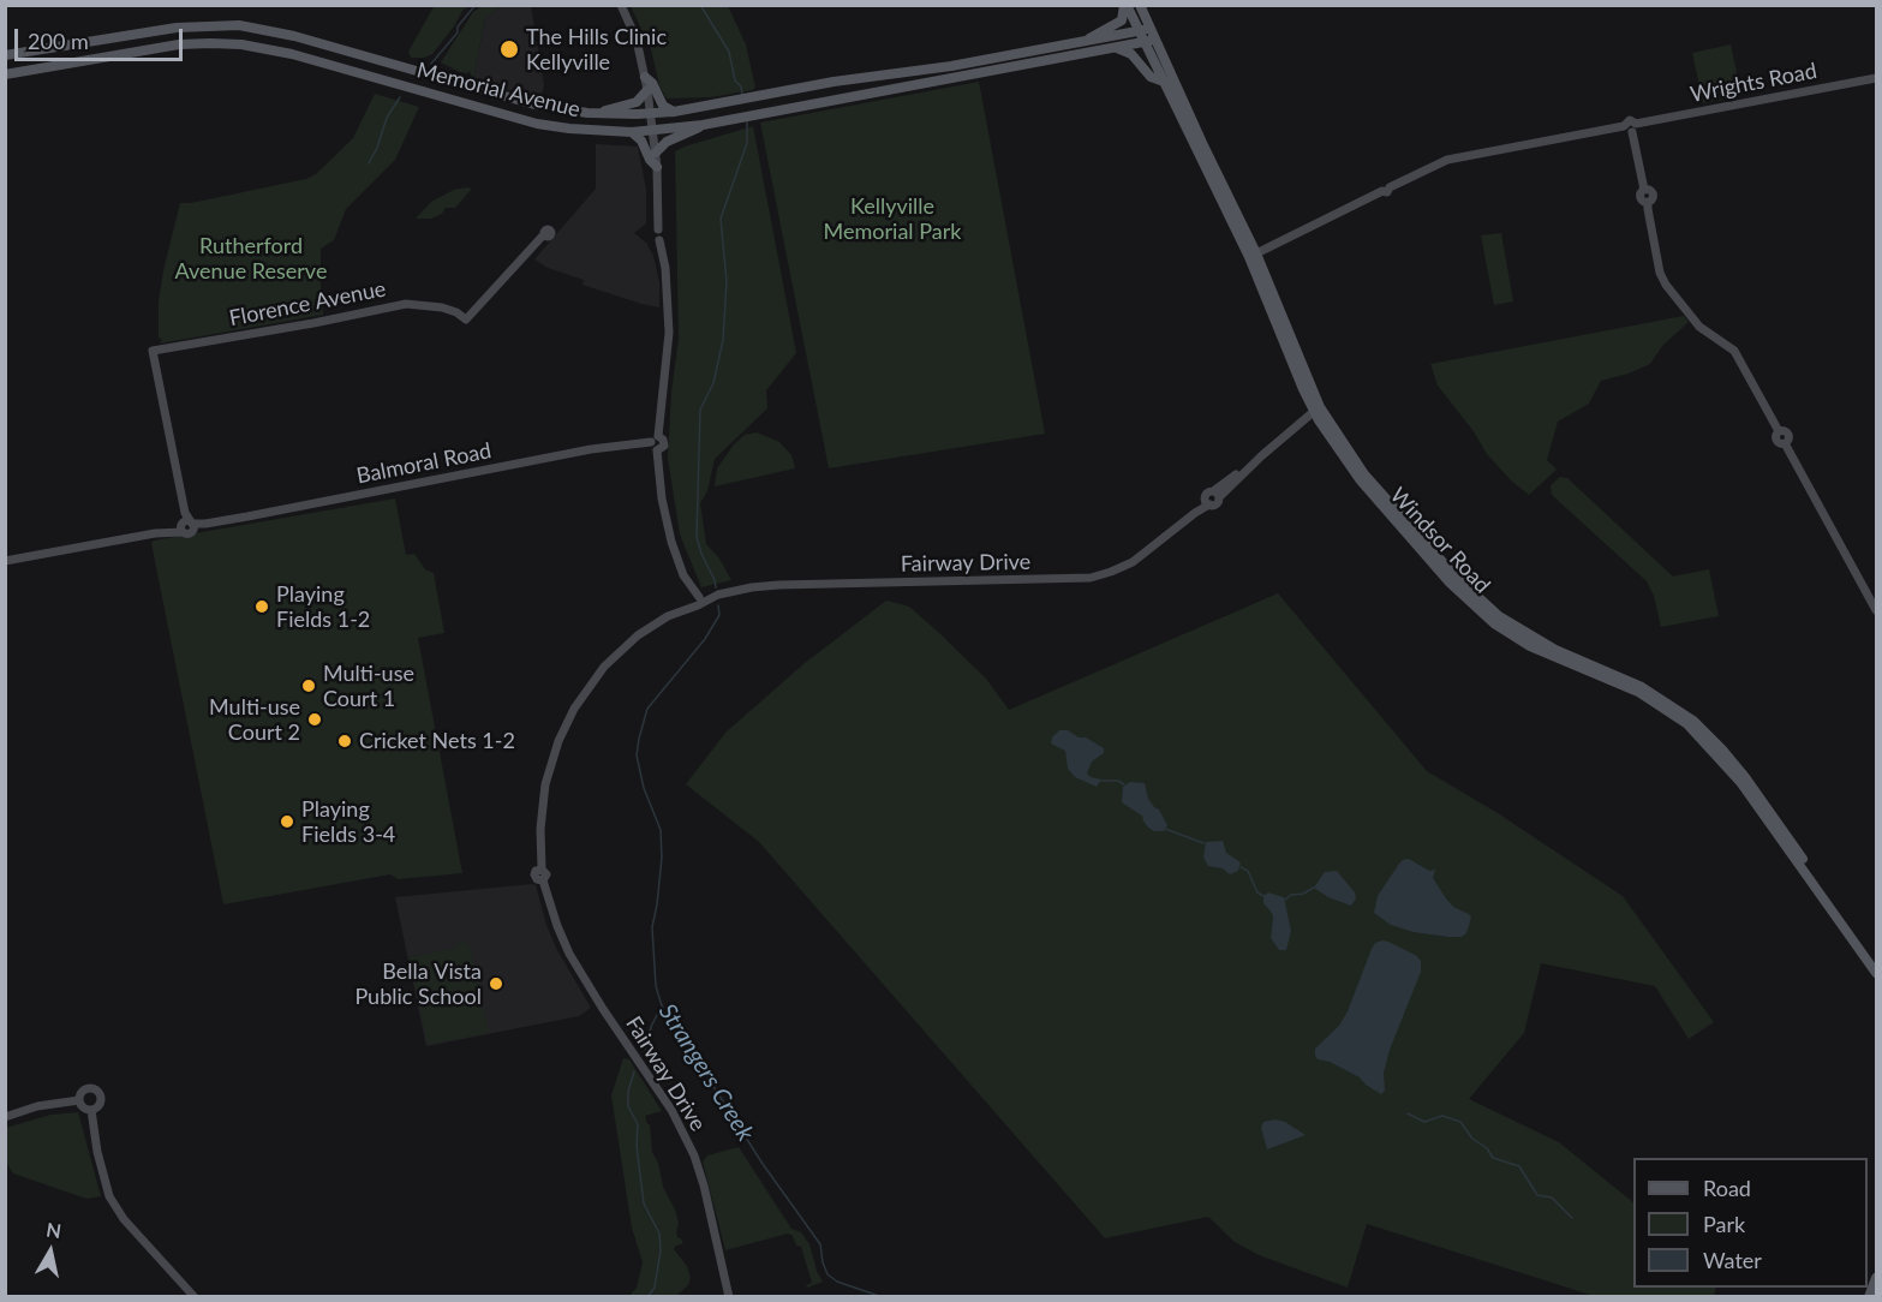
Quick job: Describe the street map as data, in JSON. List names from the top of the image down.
{
  "streets": {
    "main road": ["Memorial Avenue", "Windsor Road"],
    "street": [
      "Wrights Road",
      "Florence Avenue",
      "Balmoral Road",
      "Fairway Drive"
    ]
  },
  "crossings": [
    ["Wrights Road", "Windsor Road"],
    ["Memorial Avenue", "Windsor Road"],
    ["Florence Avenue", "Balmoral Road"],
    ["Windsor Road", "Fairway Drive"]
  ],
  "water": ["Strangers Creek"],
  "parks": ["Kellyville Memorial Park", "Rutherford Avenue Reserve"],
  "places": [
    "The Hills Clinic Kellyville",
    "Playing Fields 1-2",
    "Multi-use Court 1",
    "Multi-use Court 2",
    "Cricket Nets 1-2",
    "Playing Fields 3-4",
    "Bella Vista Public School"
  ],
  "legend": ["Road", "Park", "Water"],
  "scale_bar": "200 m",
  "north": "top"
}
